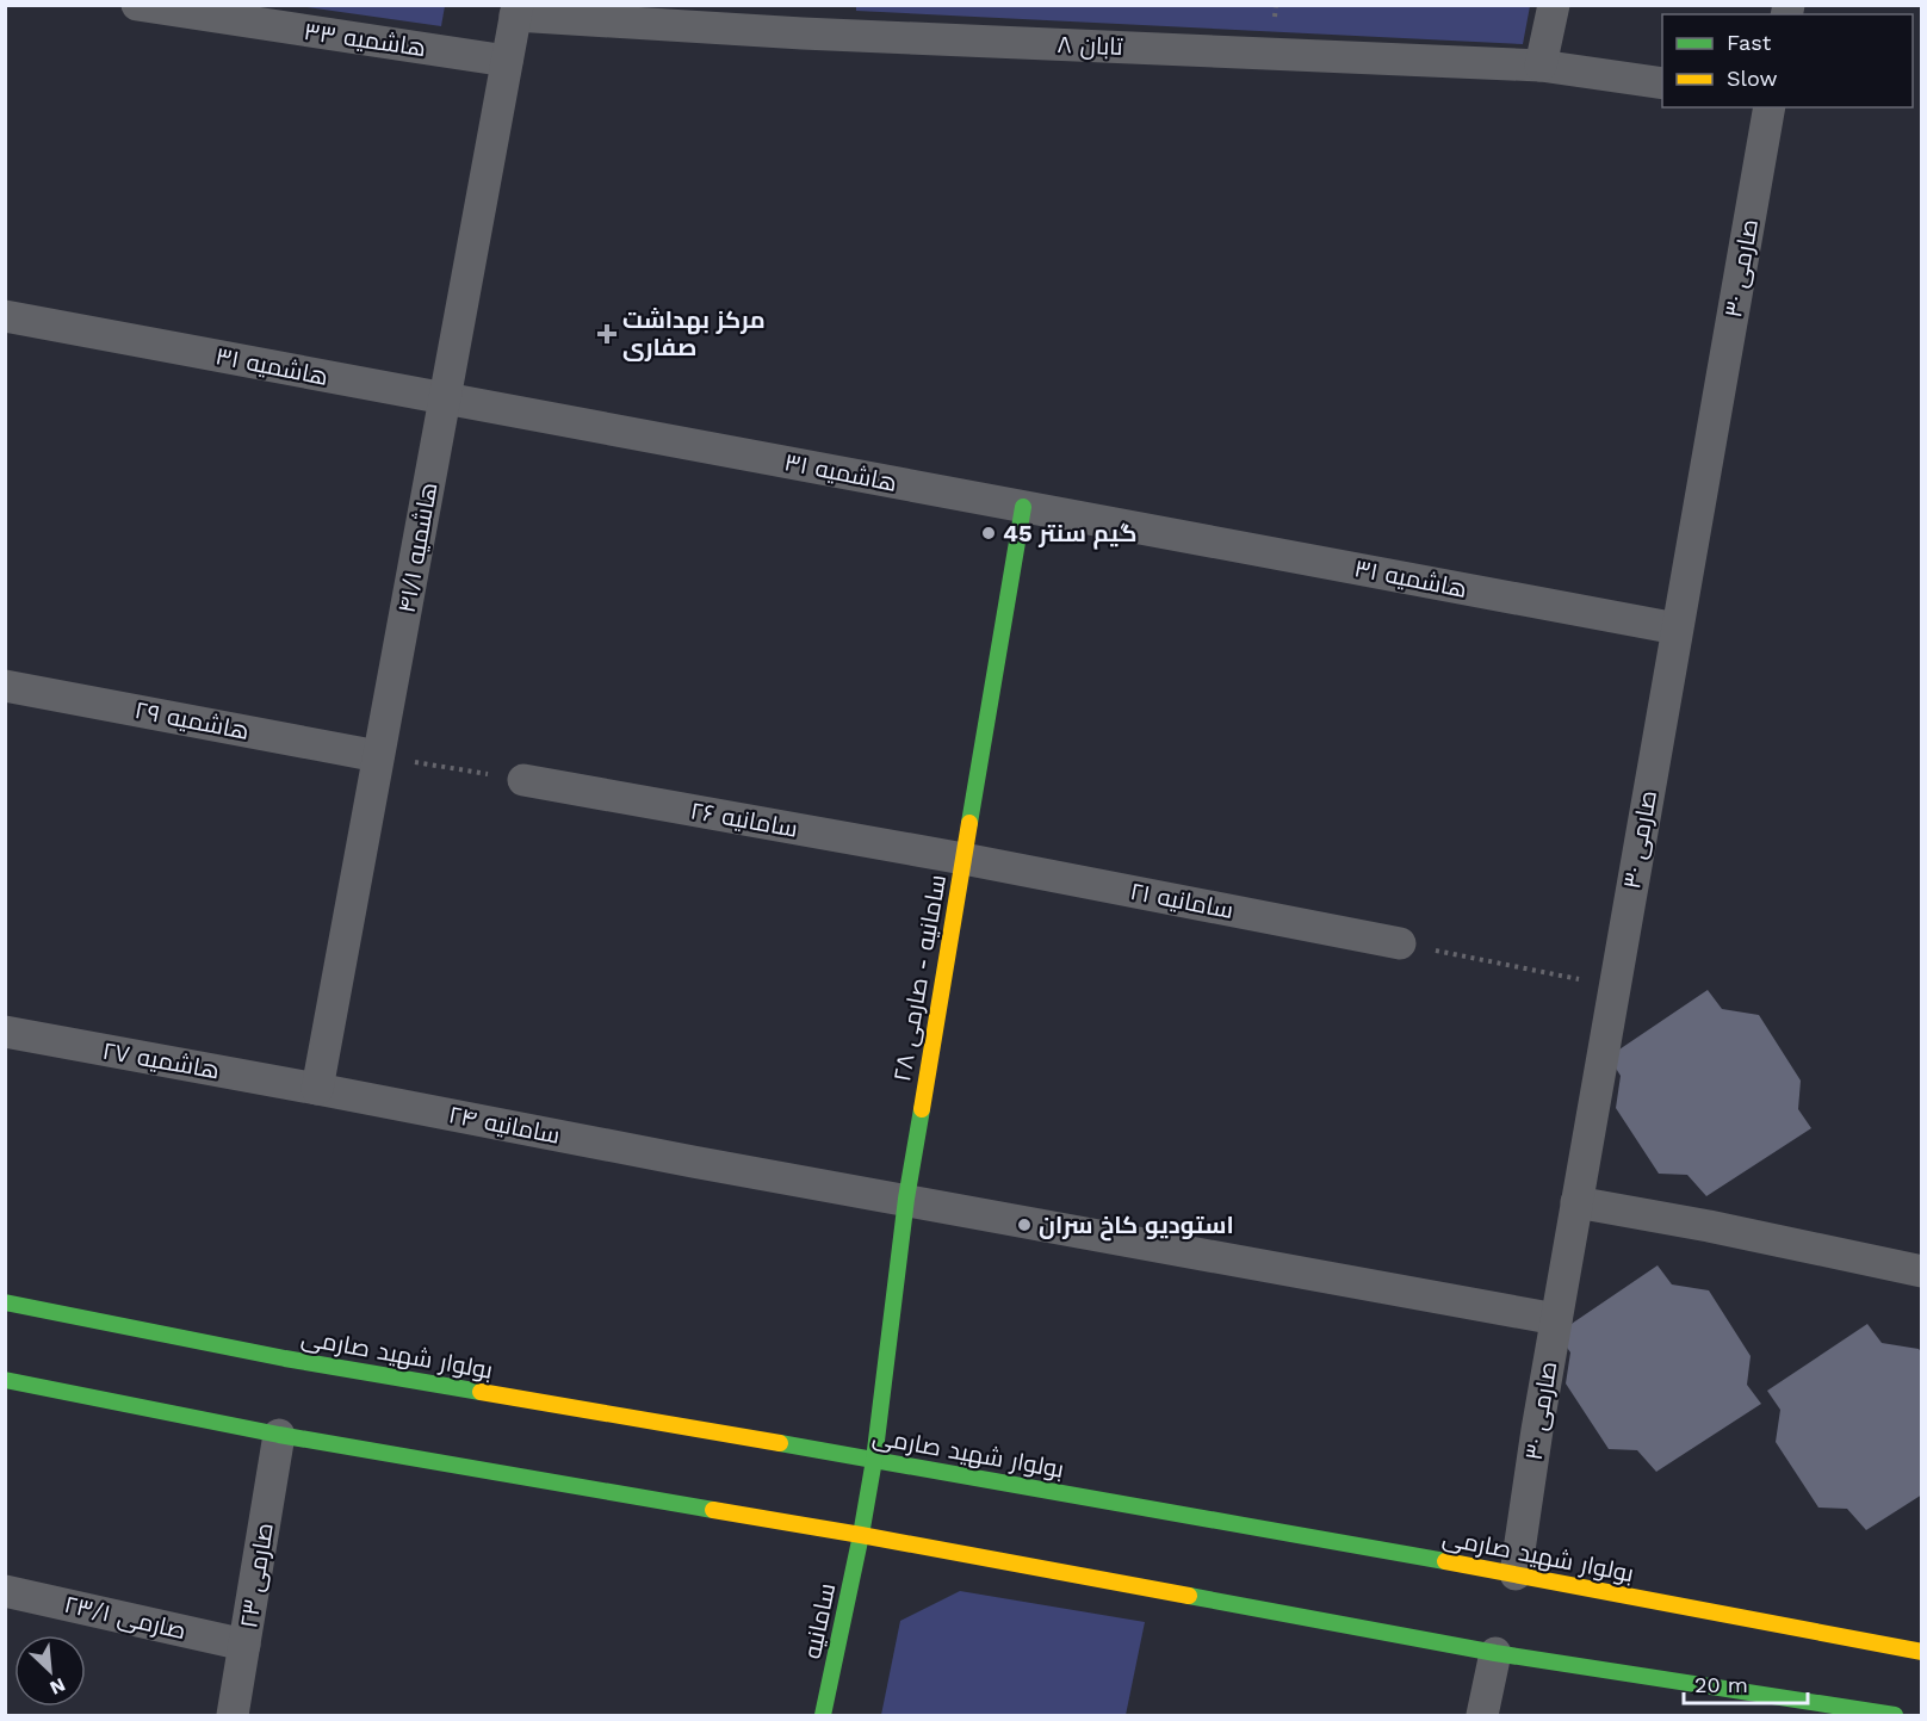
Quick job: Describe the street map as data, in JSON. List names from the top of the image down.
{
  "streets": {
    "main road": ["سامانیه - صارمی ۲۸", "بولوار شهید صارمی", "سامانیه"],
    "street": [
      "هاشمیه ۳۳",
      "تابان ۸",
      "صارمی ۳۰",
      "هاشمیه ۳۱",
      "هاشمیه ۴۱/۱",
      "هاشمیه ۲۹",
      "سامانیه ۲۶",
      "سامانیه ۲۱",
      "هاشمیه ۲۷",
      "سامانیه ۲۴",
      "صارمی ۲۳",
      "صارمی ۲۳/۱"
    ]
  },
  "crossings": [
    ["هاشمیه ۳۳", "هاشمیه ۴۱/۱"],
    ["تابان ۸", "هاشمیه ۴۱/۱"],
    ["صارمی ۳۰", "هاشمیه ۳۱"],
    ["صارمی ۳۰", "سامانیه ۲۴"],
    ["صارمی ۳۰", "بولوار شهید صارمی"],
    ["هاشمیه ۳۱", "هاشمیه ۴۱/۱"],
    ["هاشمیه ۳۱", "سامانیه - صارمی ۲۸"],
    ["هاشمیه ۴۱/۱", "هاشمیه ۲۹"],
    ["هاشمیه ۴۱/۱", "هاشمیه ۲۷"],
    ["هاشمیه ۴۱/۱", "سامانیه ۲۴"],
    ["سامانیه ۲۶", "سامانیه ۲۱"],
    ["سامانیه ۲۶", "سامانیه - صارمی ۲۸"],
    ["سامانیه ۲۱", "سامانیه - صارمی ۲۸"],
    ["سامانیه - صارمی ۲۸", "سامانیه ۲۴"],
    ["سامانیه - صارمی ۲۸", "بولوار شهید صارمی"],
    ["سامانیه - صارمی ۲۸", "سامانیه"],
    ["هاشمیه ۲۷", "سامانیه ۲۴"],
    ["بولوار شهید صارمی", "سامانیه"],
    ["صارمی ۲۳", "صارمی ۲۳/۱"]
  ],
  "places": {
    "health": ["مرکز بهداشت صفاری"],
    "other": ["گیم سنتر 45", "استودیو کاخ سران"]
  },
  "legend": ["Fast", "Slow"],
  "scale_bar": "20 m",
  "north": "bottom right"
}
